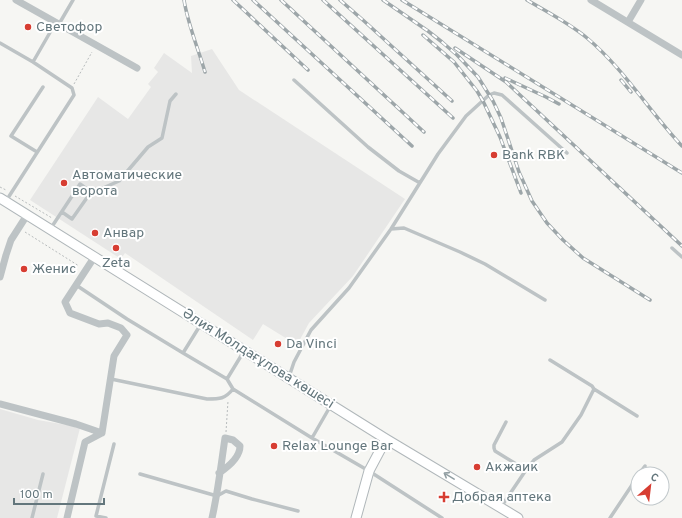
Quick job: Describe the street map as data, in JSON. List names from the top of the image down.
{
  "streets": {
    "main road": ["Әлия Молдағұлова көшесі"]
  },
  "places": {
    "other": [
      "Светофор",
      "Bank RBK",
      "Автоматические ворота",
      "Анвар",
      "Zeta",
      "Женис",
      "Da Vinci",
      "Relax Lounge Bar",
      "Акжаик"
    ],
    "health": ["Добрая аптека"]
  },
  "scale_bar": "100 m",
  "north": "top right"
}
